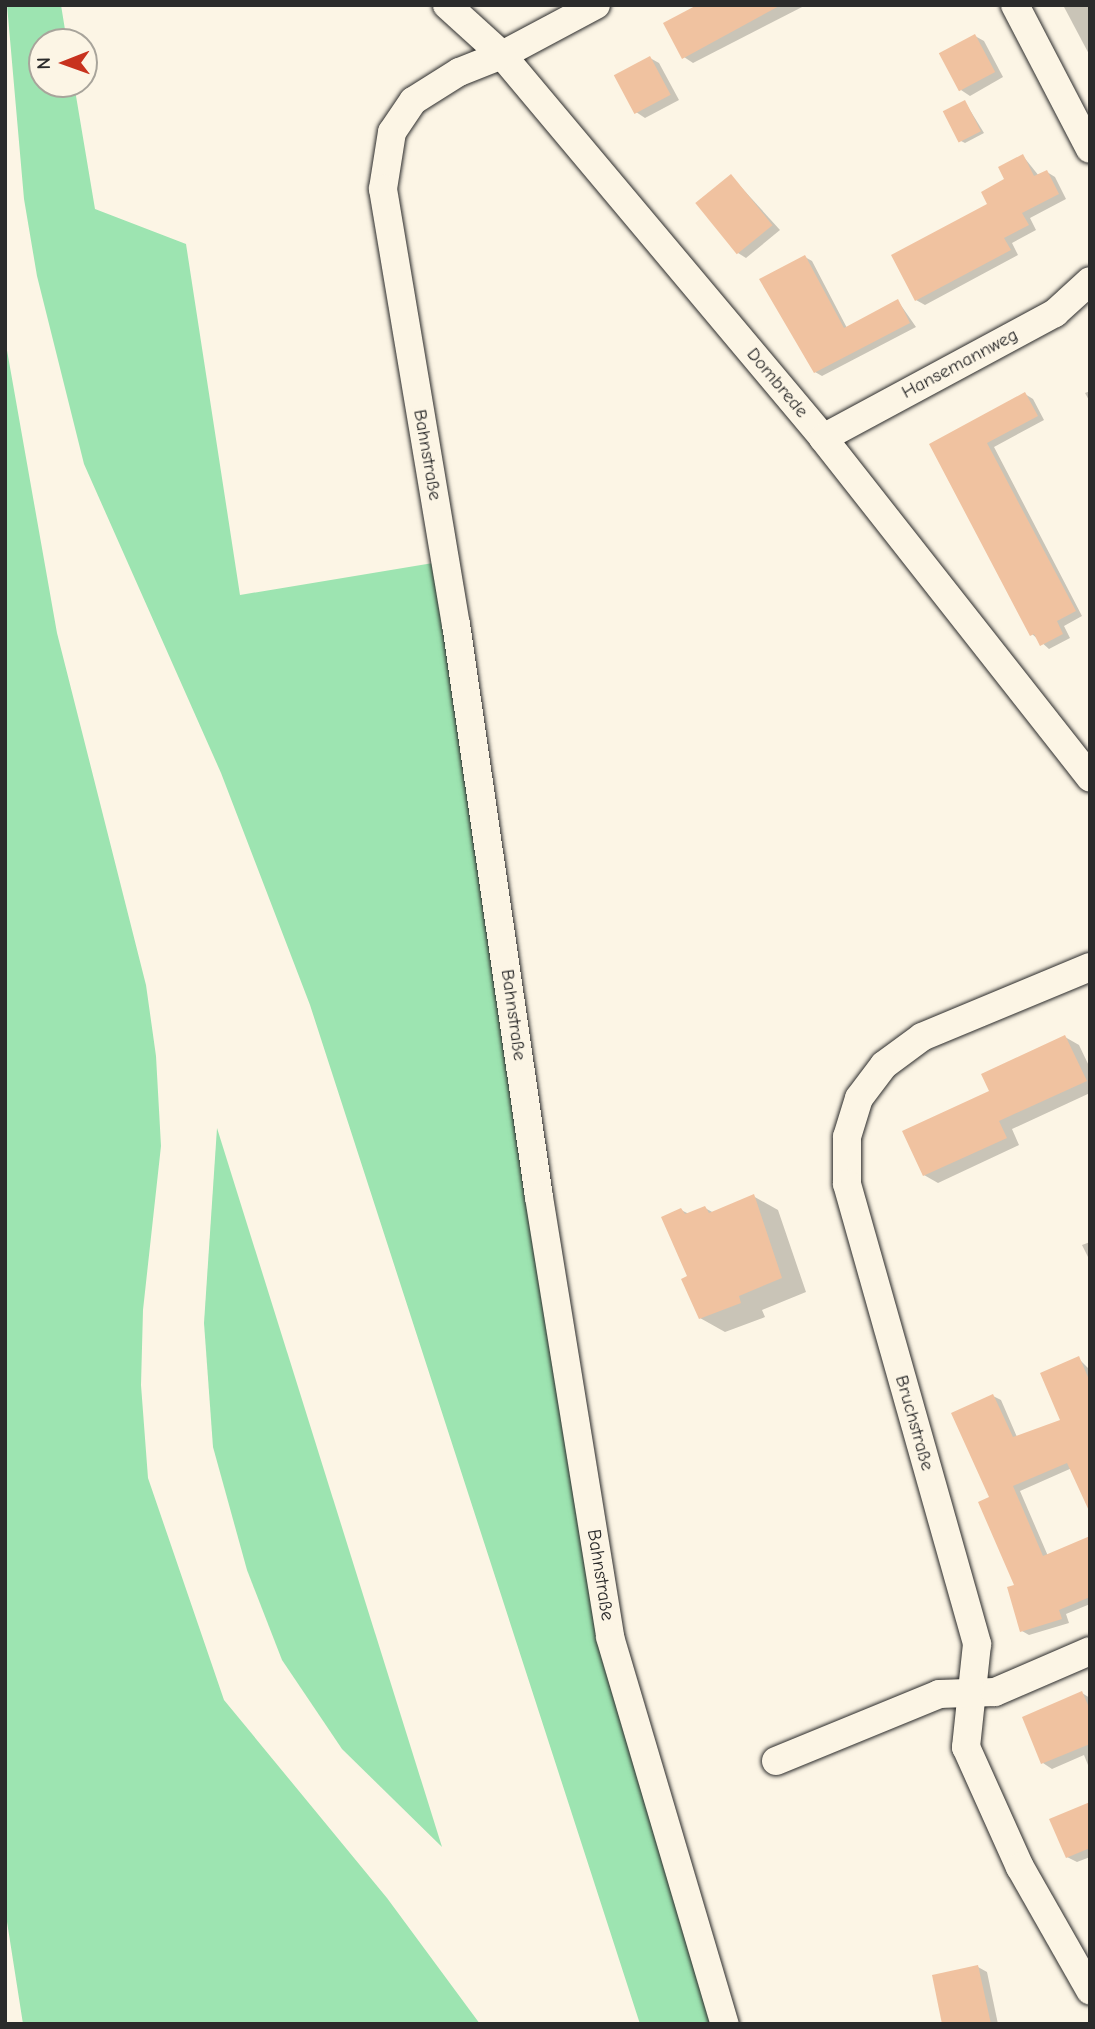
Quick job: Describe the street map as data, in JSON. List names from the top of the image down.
{
  "streets": {
    "street": [
      "Hansemannweg",
      "Dombrede",
      "Bahnstraße",
      "Bruchstraße"
    ]
  },
  "crossings": [
    ["Hansemannweg", "Dombrede"],
    ["Dombrede", "Bahnstraße"]
  ],
  "north": "left"
}
